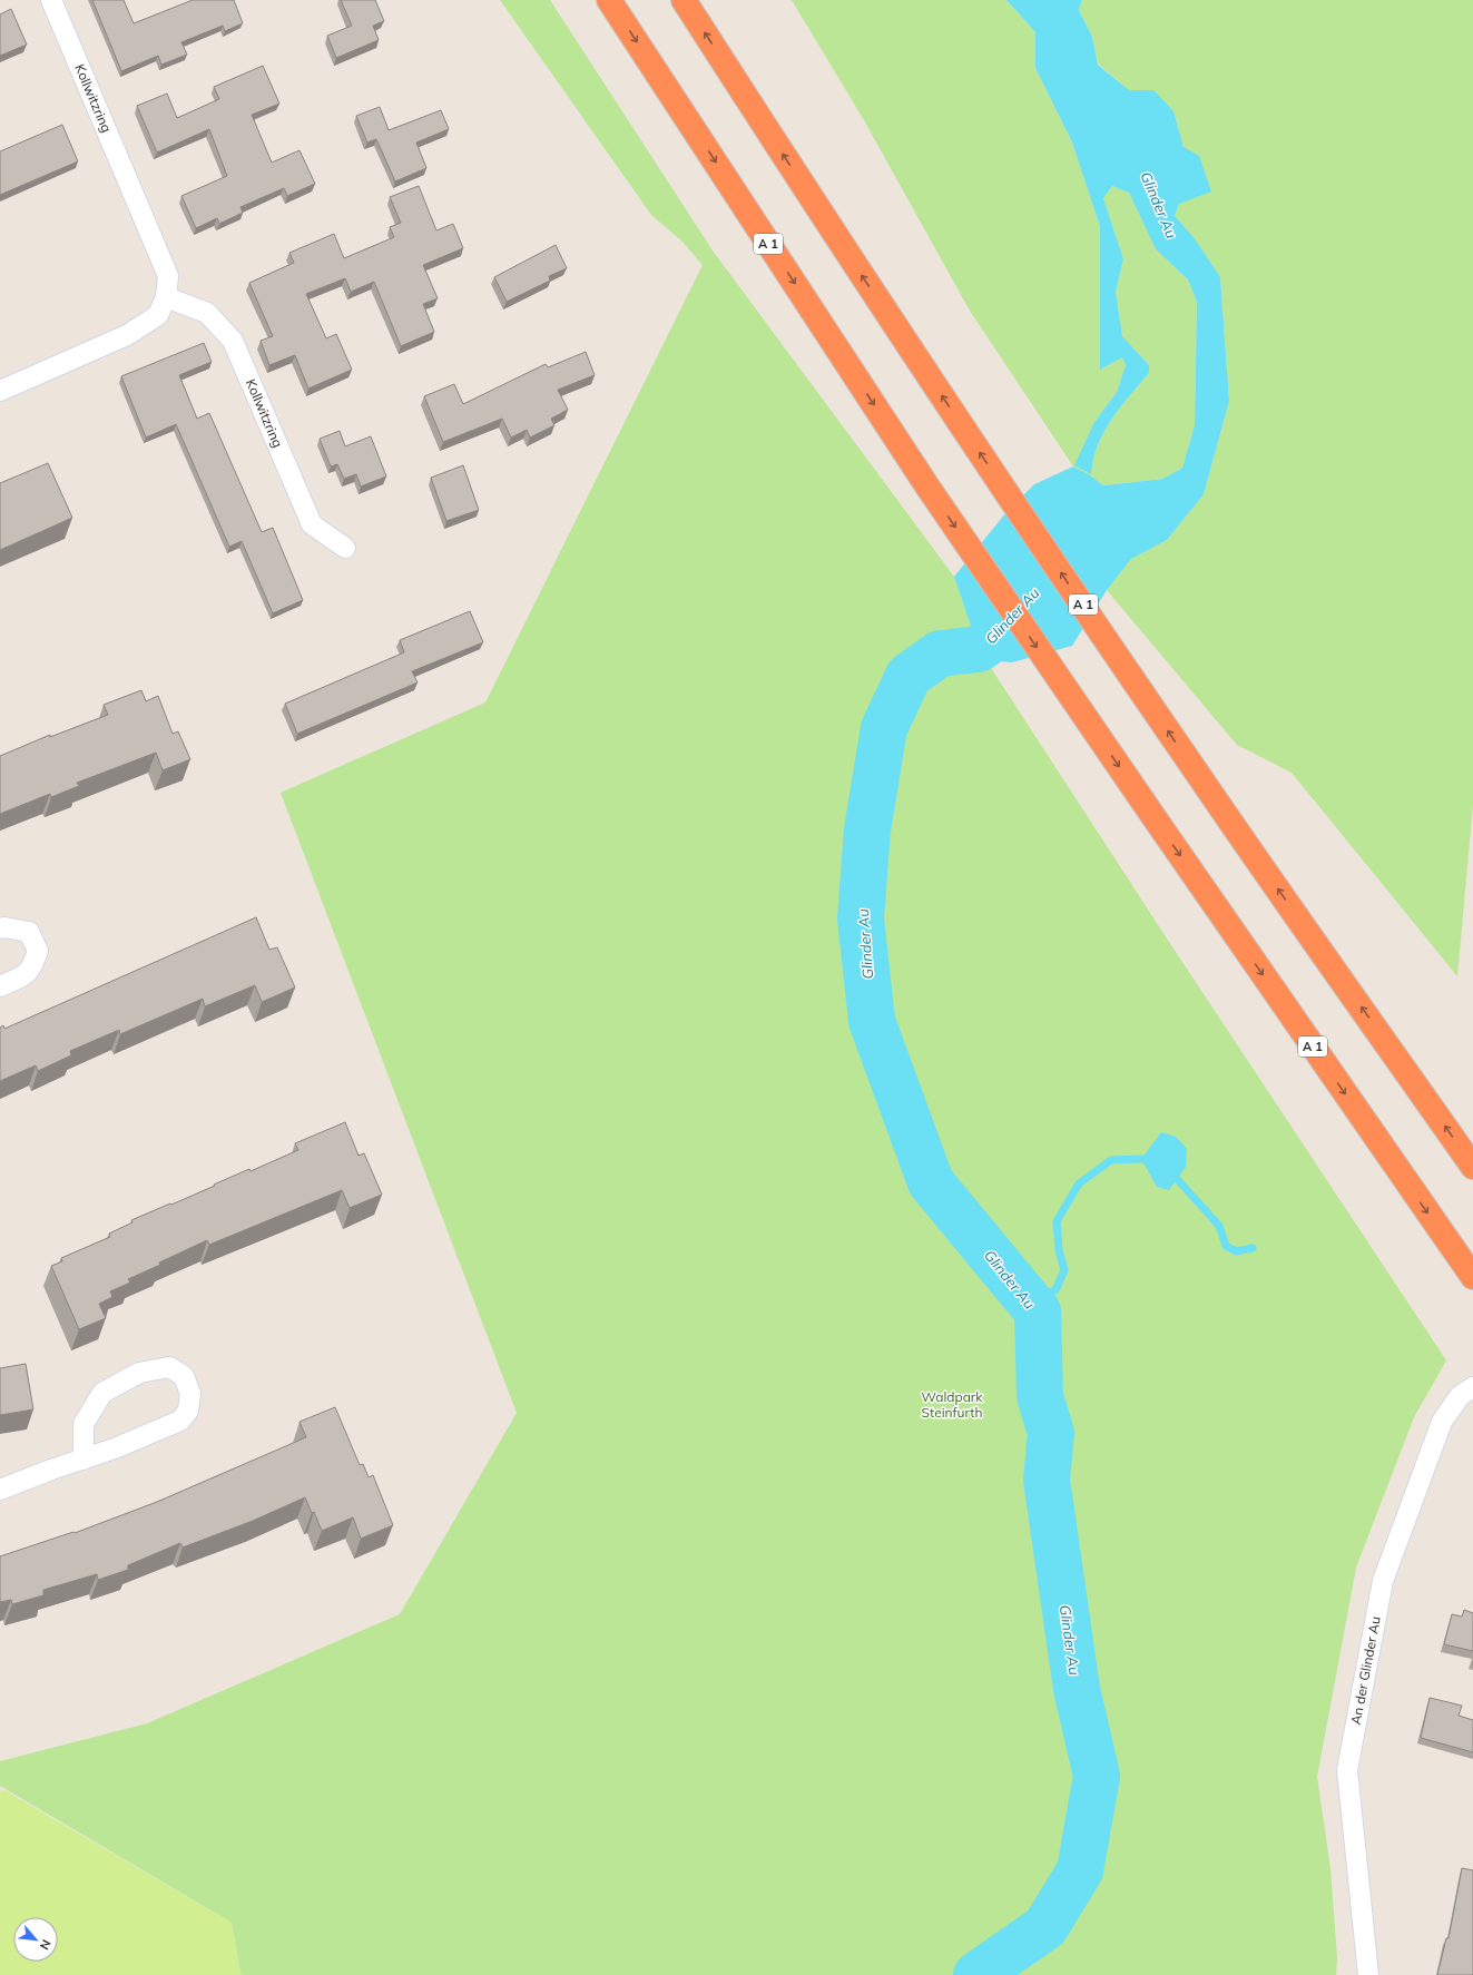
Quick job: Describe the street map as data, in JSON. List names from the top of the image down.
{
  "streets": {
    "highway": ["A 1"],
    "street": ["Kollwitzring", "An der Glinder Au"]
  },
  "water": ["Glinder Au"],
  "parks": ["Waldpark Steinfurth"],
  "north": "bottom right"
}
